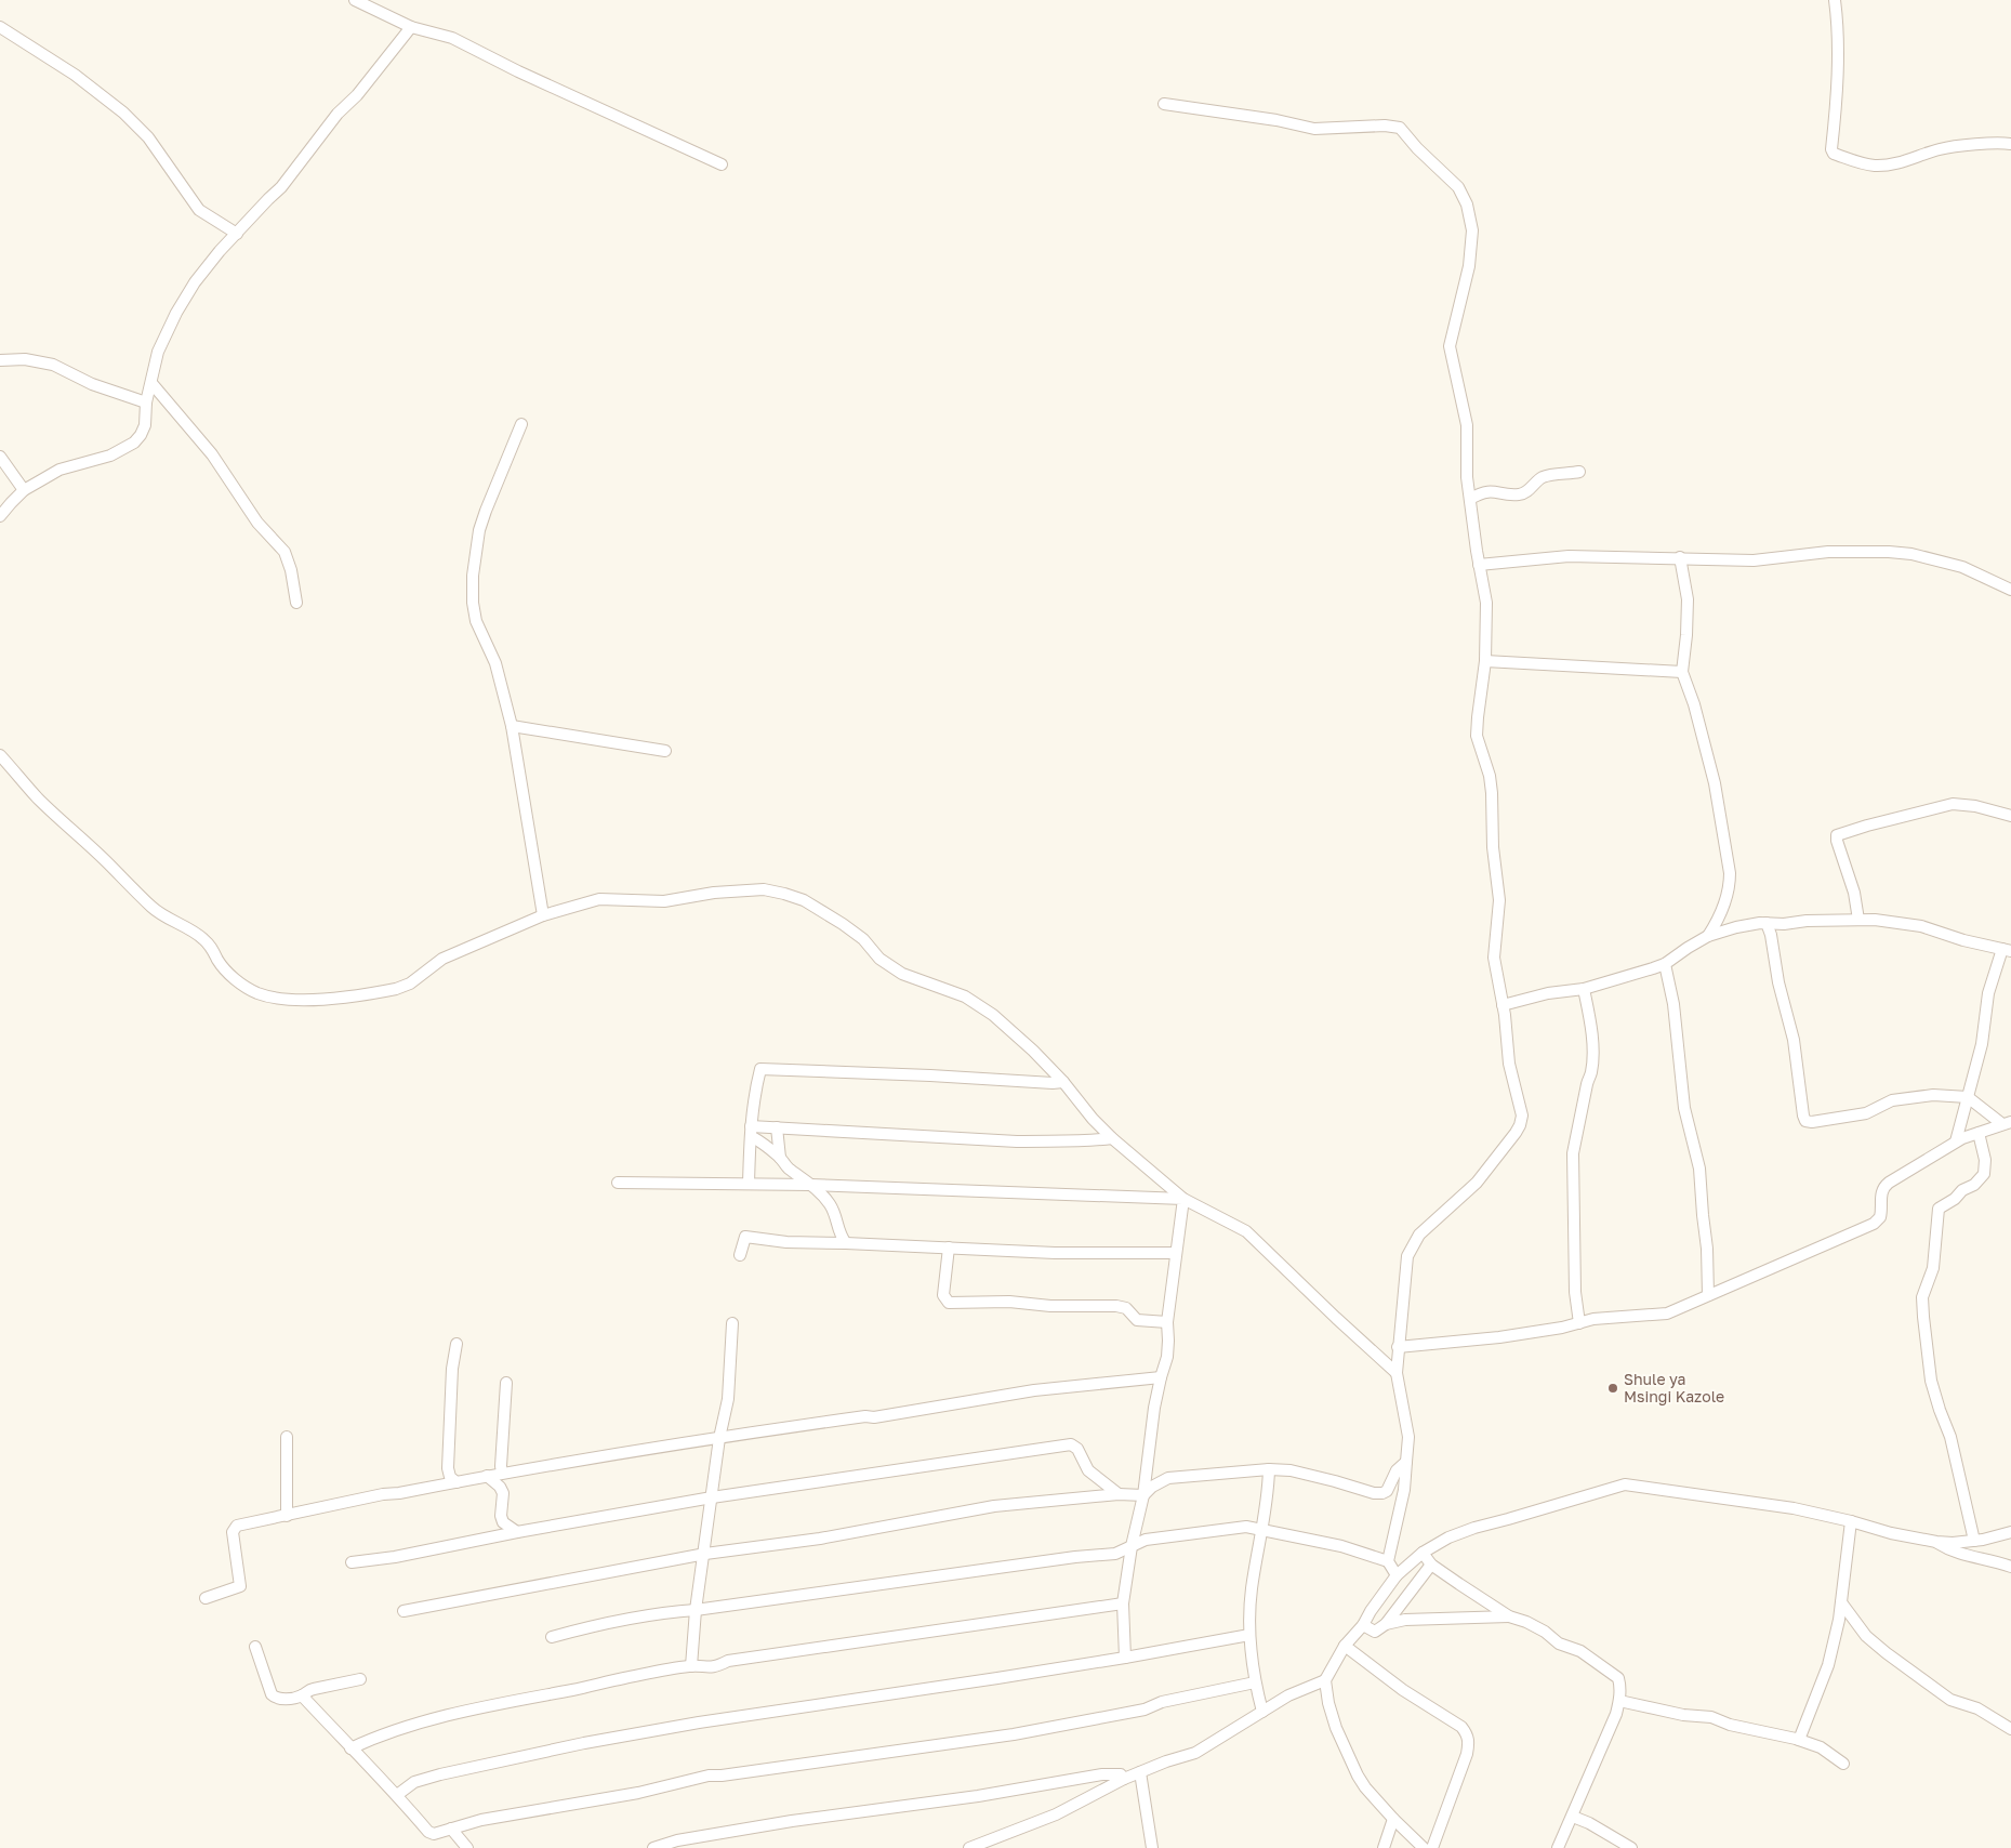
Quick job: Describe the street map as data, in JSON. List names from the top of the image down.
{
  "places": ["Shule ya Msingi Kazole"]
}
